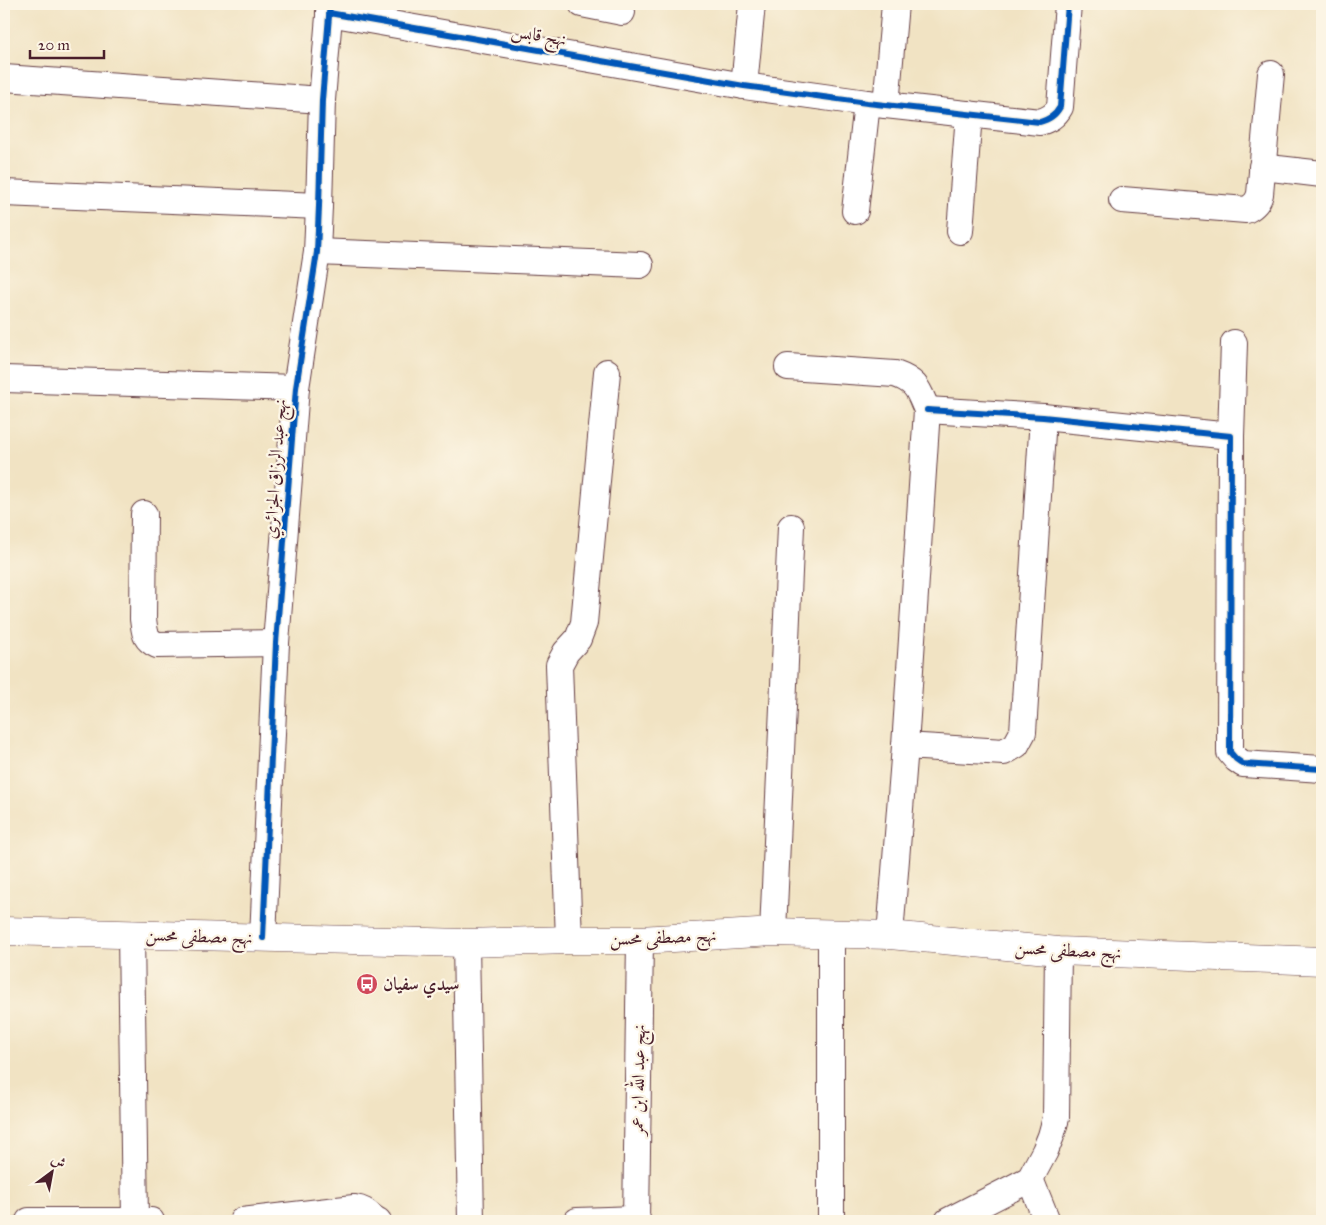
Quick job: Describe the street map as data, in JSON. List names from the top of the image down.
{
  "streets": {
    "main road": ["نهج مصطفى محسن"],
    "street": ["نهج قابس", "نهج عبد الرزاق الجزائري", "نهج عبد الله ابن عمر"]
  },
  "crossings": [
    ["نهج قابس", "نهج عبد الرزاق الجزائري"],
    ["نهج عبد الرزاق الجزائري", "نهج مصطفى محسن"],
    ["نهج مصطفى محسن", "نهج عبد الله ابن عمر"]
  ],
  "places": {
    "bus stop": ["سيدي سفيان"]
  },
  "scale_bar": "20 m",
  "north": "top right"
}
